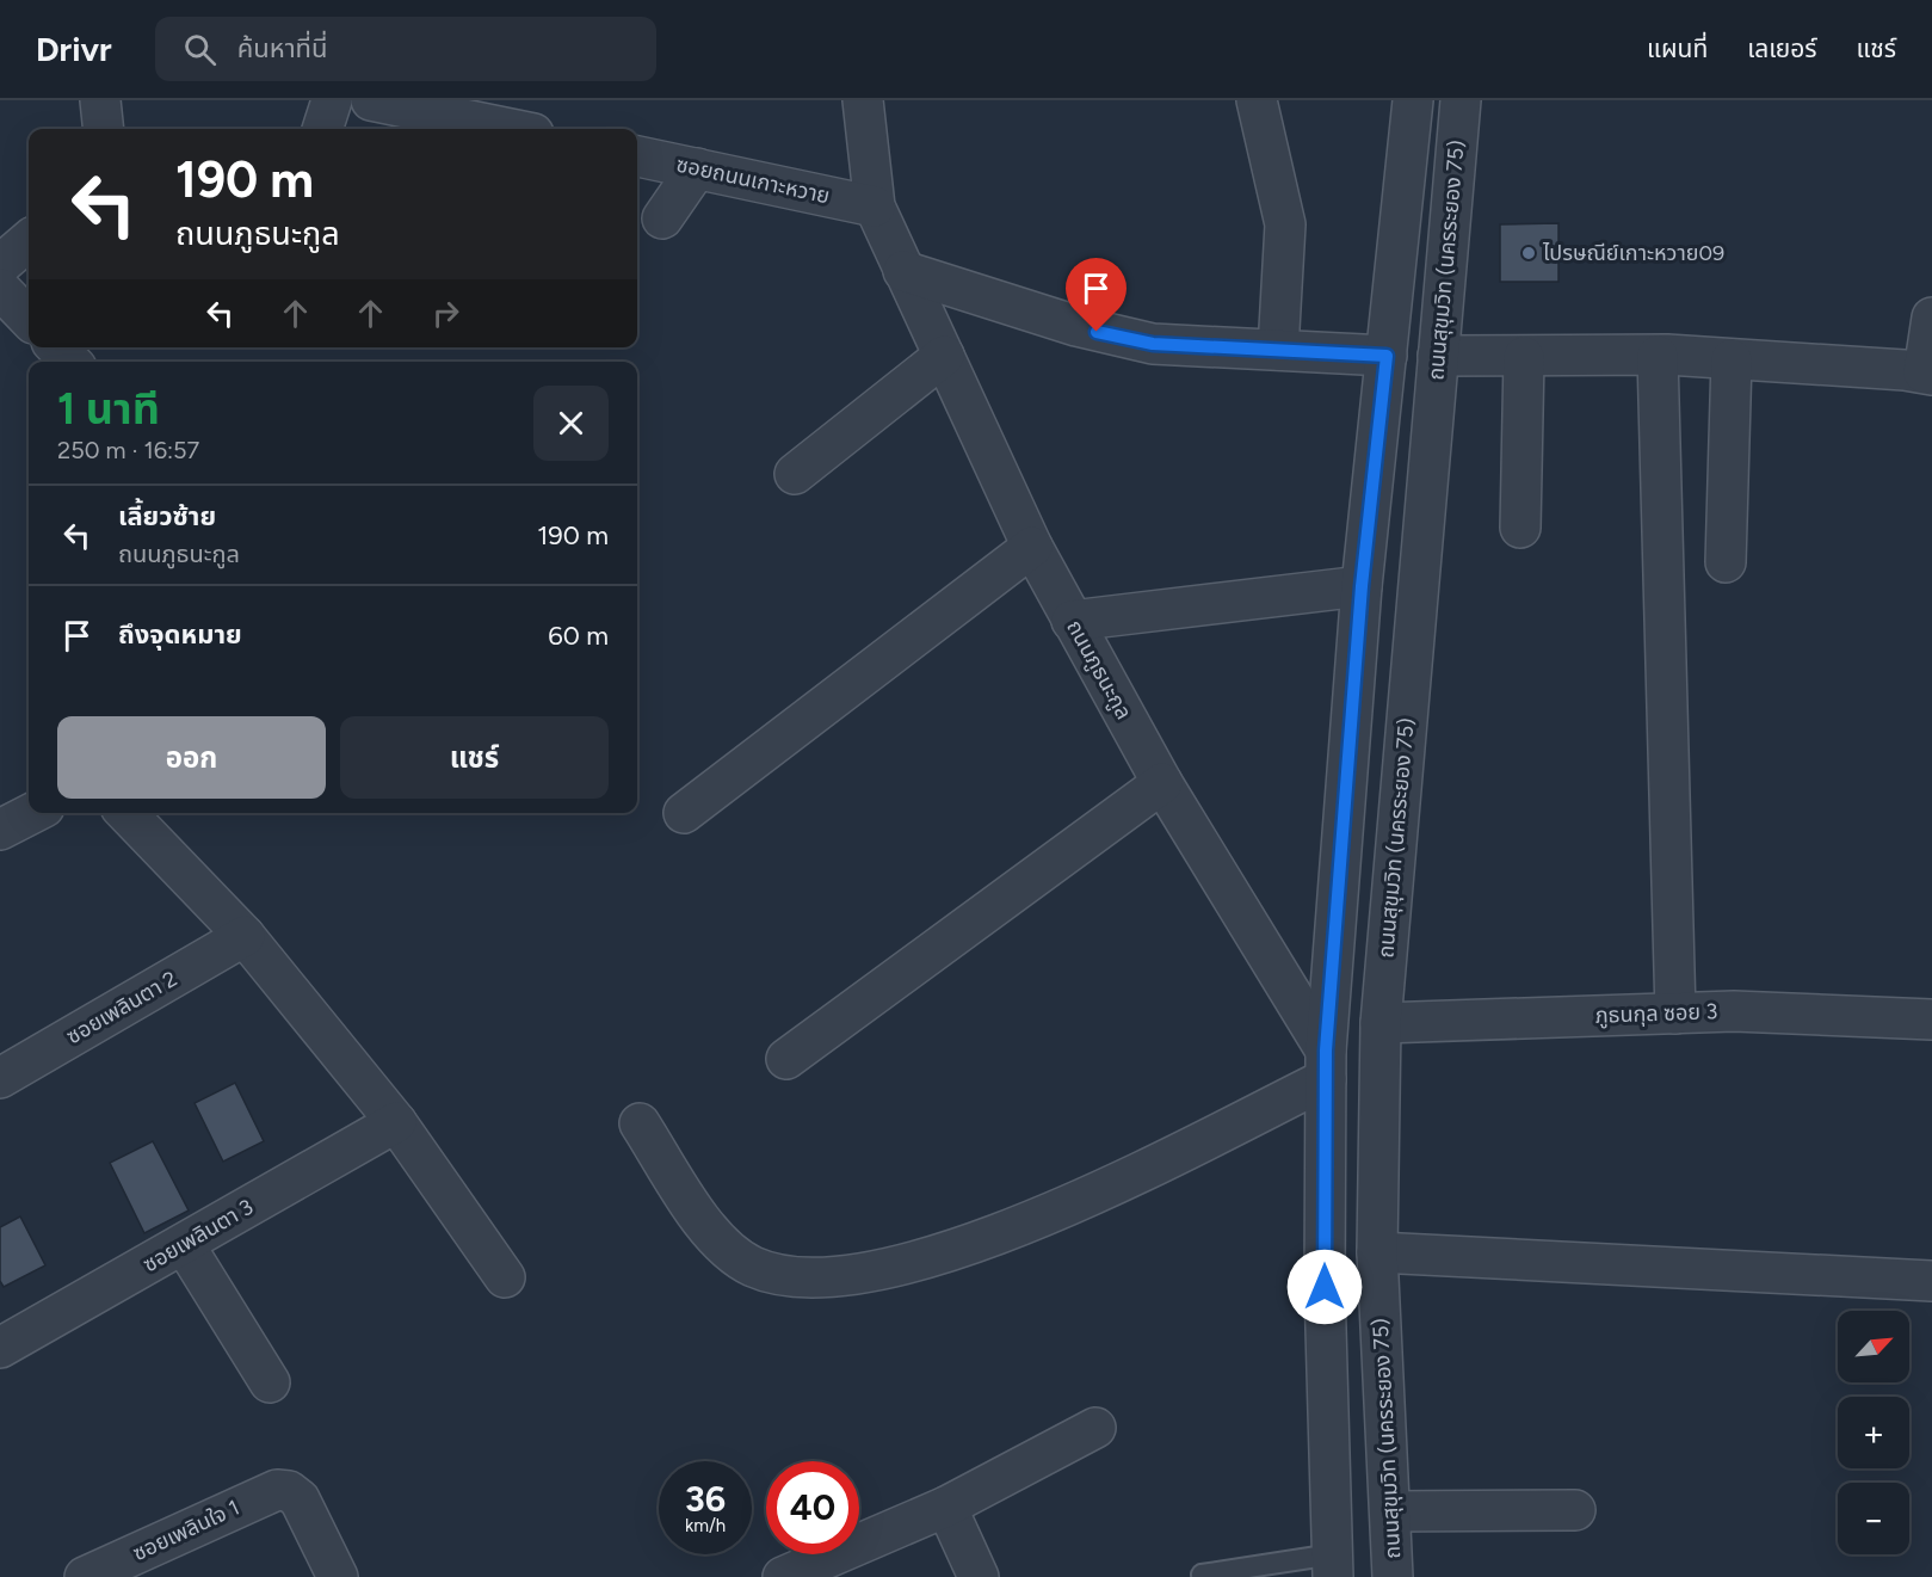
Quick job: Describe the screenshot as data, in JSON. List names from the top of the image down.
{
  "streets": {
    "street": [
      "ซอยถนนเกาะหวาย",
      "ถนนสุขุมวิท (นครระยอง 75)",
      "ถนนภูธนะกูล",
      "ซอยเพลินตา 2",
      "ภูธนกุล ซอย 3",
      "ซอยเพลินตา 3",
      "ซอยเพลินใจ 1"
    ]
  },
  "crossings": [
    ["ซอยถนนเกาะหวาย", "ถนนภูธนะกูล"],
    ["ถนนสุขุมวิท (นครระยอง 75)", "ภูธนกุล ซอย 3"]
  ],
  "places": ["ไปรษณีย์เกาะหวาย09"],
  "north": "top right",
  "page": {
    "header": "Drivr",
    "search": "ค้นหาที่นี่",
    "nav": ["แผนที่", "เลเยอร์", "แชร์"],
    "turn": ["190 m", "ถนนภูธนะกูล"],
    "heading": ["1 นาที", "250 m · 16:57"],
    "list": [
      {
        "name": "เลี้ยวซ้าย",
        "note": "ถนนภูธนะกูล",
        "value": "190 m"
      },
      {
        "name": "ถึงจุดหมาย",
        "value": "60 m"
      }
    ],
    "buttons": ["ออก", "แชร์"],
    "map_buttons": ["+", "−"],
    "speed": "36 km/h",
    "limit": "40"
  }
}
